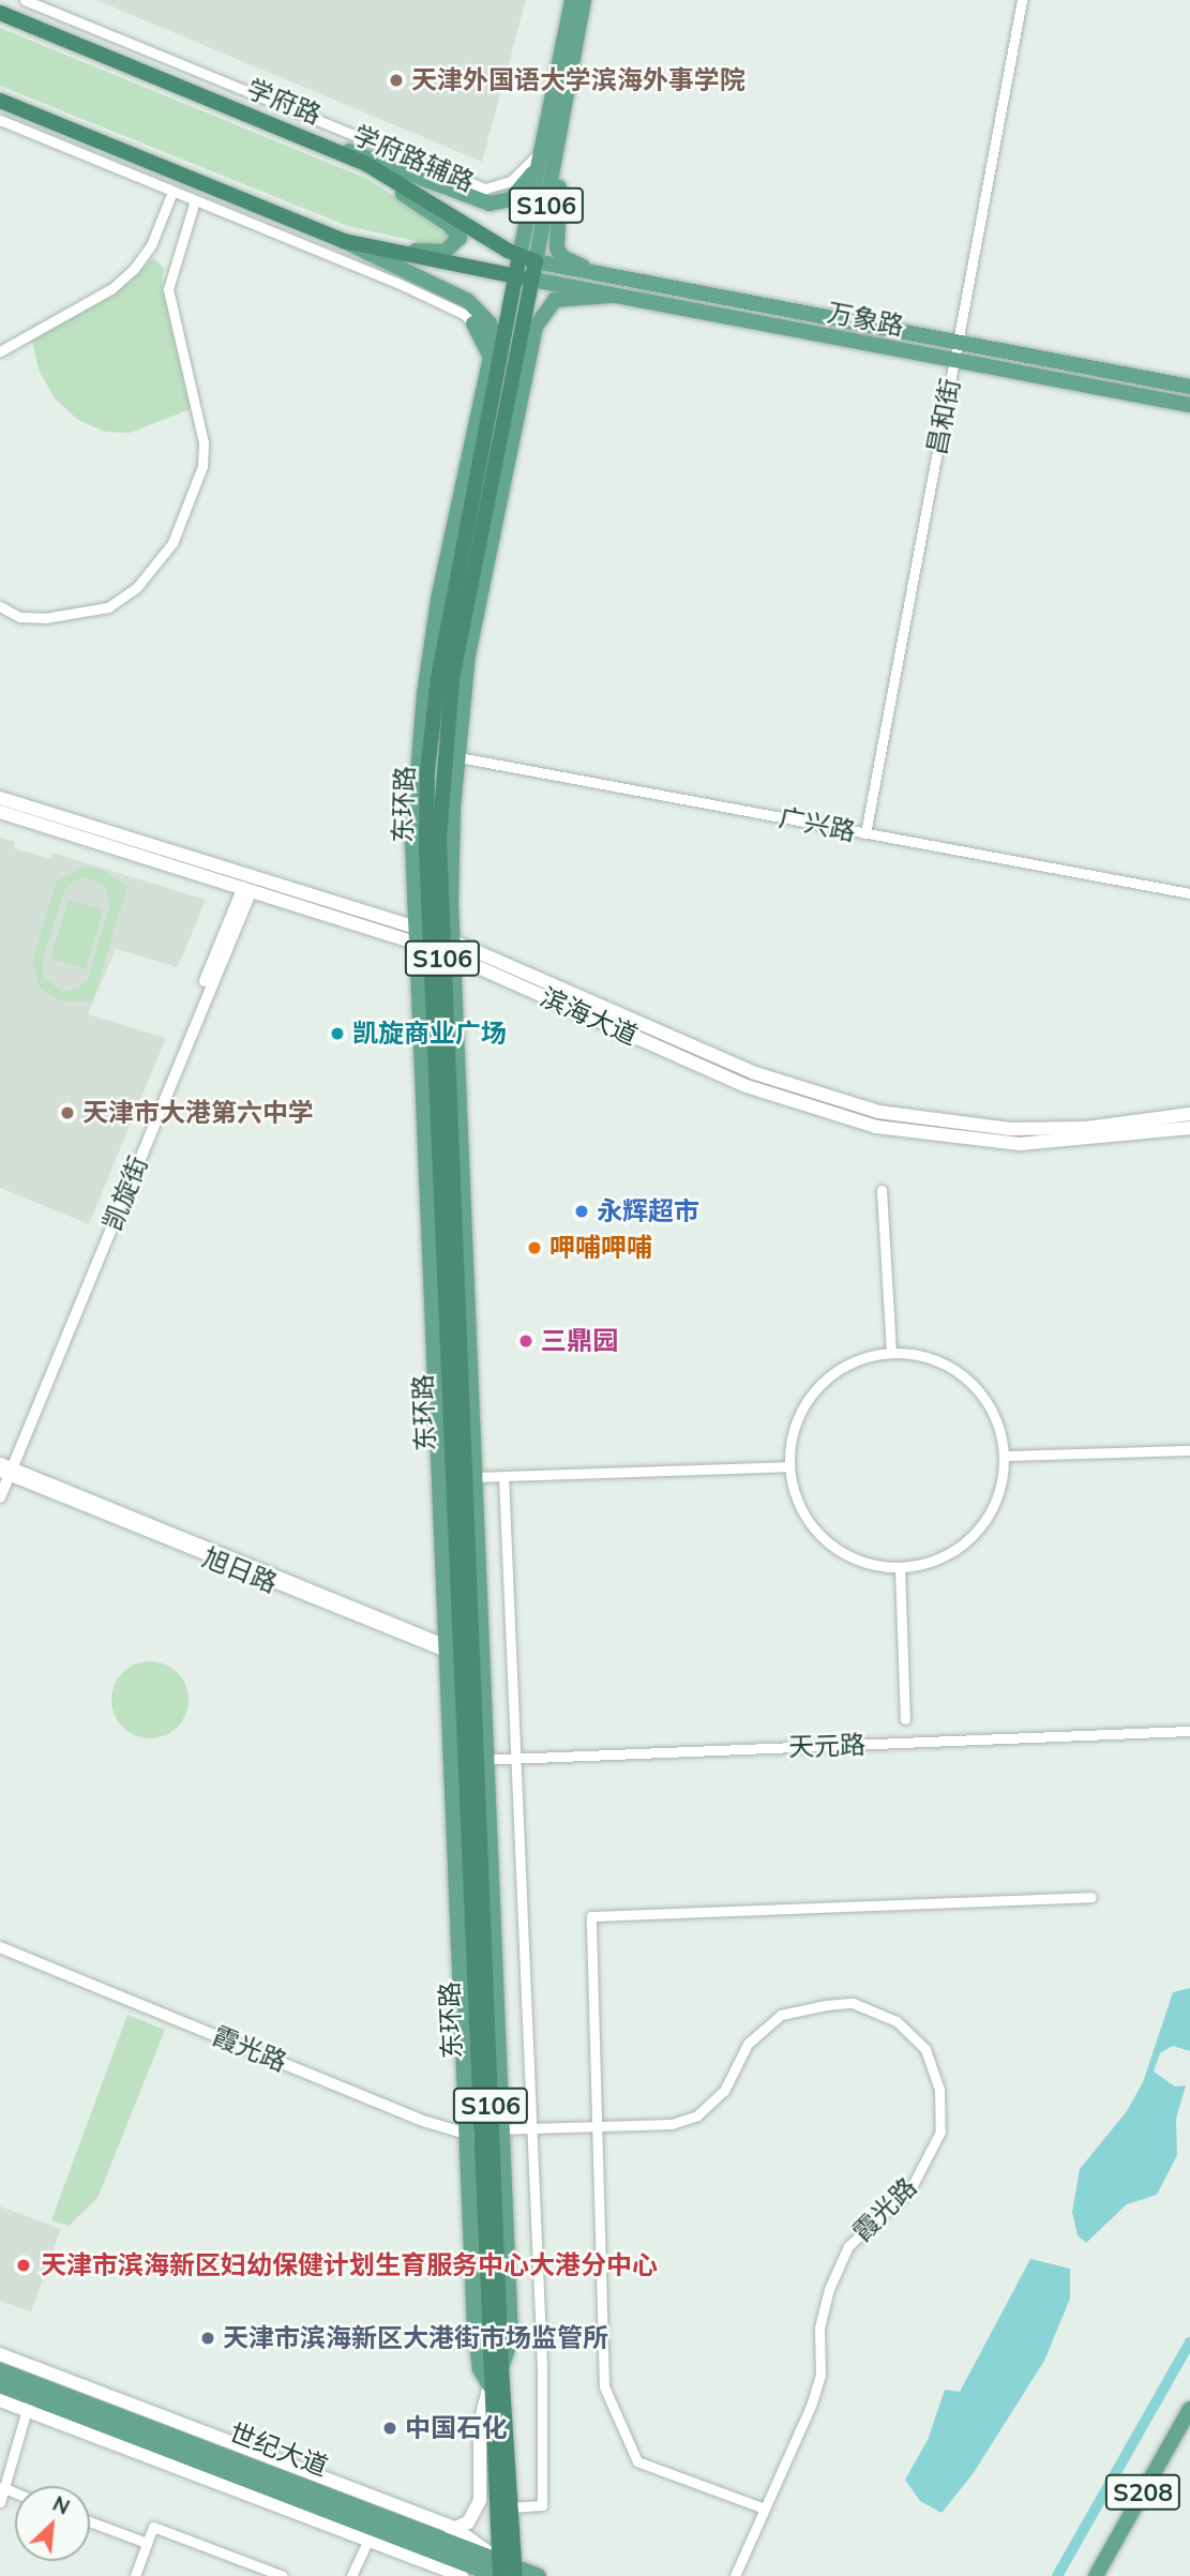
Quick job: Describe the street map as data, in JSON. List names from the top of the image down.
{
  "streets": {
    "highway": ["学府路", "S106", "东环路"],
    "main road": [
      "万象路",
      "滨海大道",
      "世纪大道",
      "S208"
    ],
    "street": [
      "学府路辅路",
      "昌和街",
      "广兴路",
      "凯旋街",
      "旭日路",
      "天元路",
      "霞光路"
    ]
  },
  "crossings": [
    ["学府路", "S106"],
    ["学府路", "万象路"],
    ["学府路", "东环路"],
    ["学府路辅路", "S106"],
    ["S106", "万象路"],
    ["S106", "东环路"],
    ["万象路", "昌和街"],
    ["万象路", "东环路"],
    ["昌和街", "广兴路"],
    ["东环路", "广兴路"],
    ["东环路", "滨海大道"],
    ["东环路", "旭日路"],
    ["东环路", "天元路"],
    ["东环路", "霞光路"],
    ["东环路", "世纪大道"],
    ["滨海大道", "凯旋街"],
    ["凯旋街", "旭日路"]
  ],
  "places": [
    "天津外国语大学滨海外事学院",
    "凯旋商业广场",
    "天津市大港第六中学",
    "永辉超市",
    "呷哺呷哺",
    "三鼎园",
    "天津市滨海新区妇幼保健计划生育服务中心大港分中心",
    "天津市滨海新区大港街市场监管所",
    "中国石化"
  ],
  "north": "top right"
}
